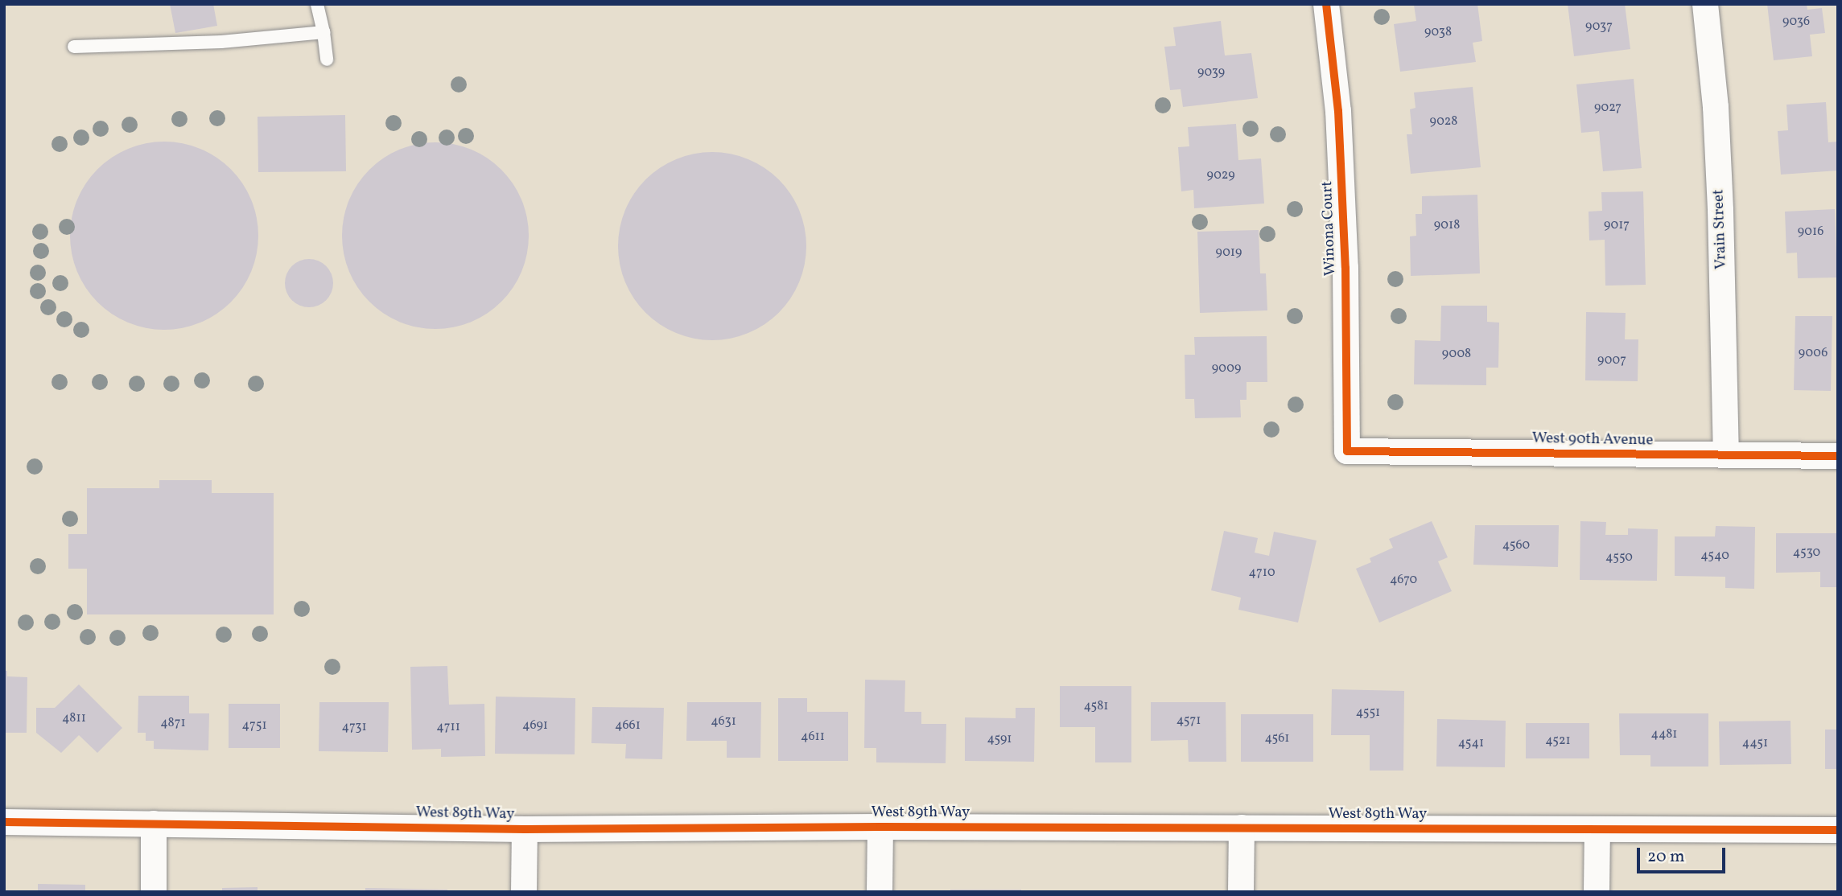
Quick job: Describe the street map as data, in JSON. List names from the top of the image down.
{
  "streets": {
    "street": [
      "Winona Court",
      "Vrain Street",
      "West 90th Avenue",
      "West 89th Way"
    ]
  },
  "crossings": [
    ["Winona Court", "West 90th Avenue"],
    ["Vrain Street", "West 90th Avenue"]
  ],
  "house_numbers": [
    "9036",
    "9037",
    "9038",
    "9039",
    "9027",
    "9028",
    "9029",
    "9018",
    "9017",
    "9016",
    "9019",
    "9006",
    "9008",
    "9007",
    "9009",
    "4560",
    "4530",
    "4540",
    "4550",
    "4710",
    "4670",
    "4581",
    "4551",
    "4811",
    "4571",
    "4631",
    "4871",
    "4751",
    "4691",
    "4661",
    "4731",
    "4711",
    "4481",
    "4611",
    "4561",
    "4591",
    "4521",
    "4541",
    "4451"
  ],
  "scale_bar": "20 m"
}
